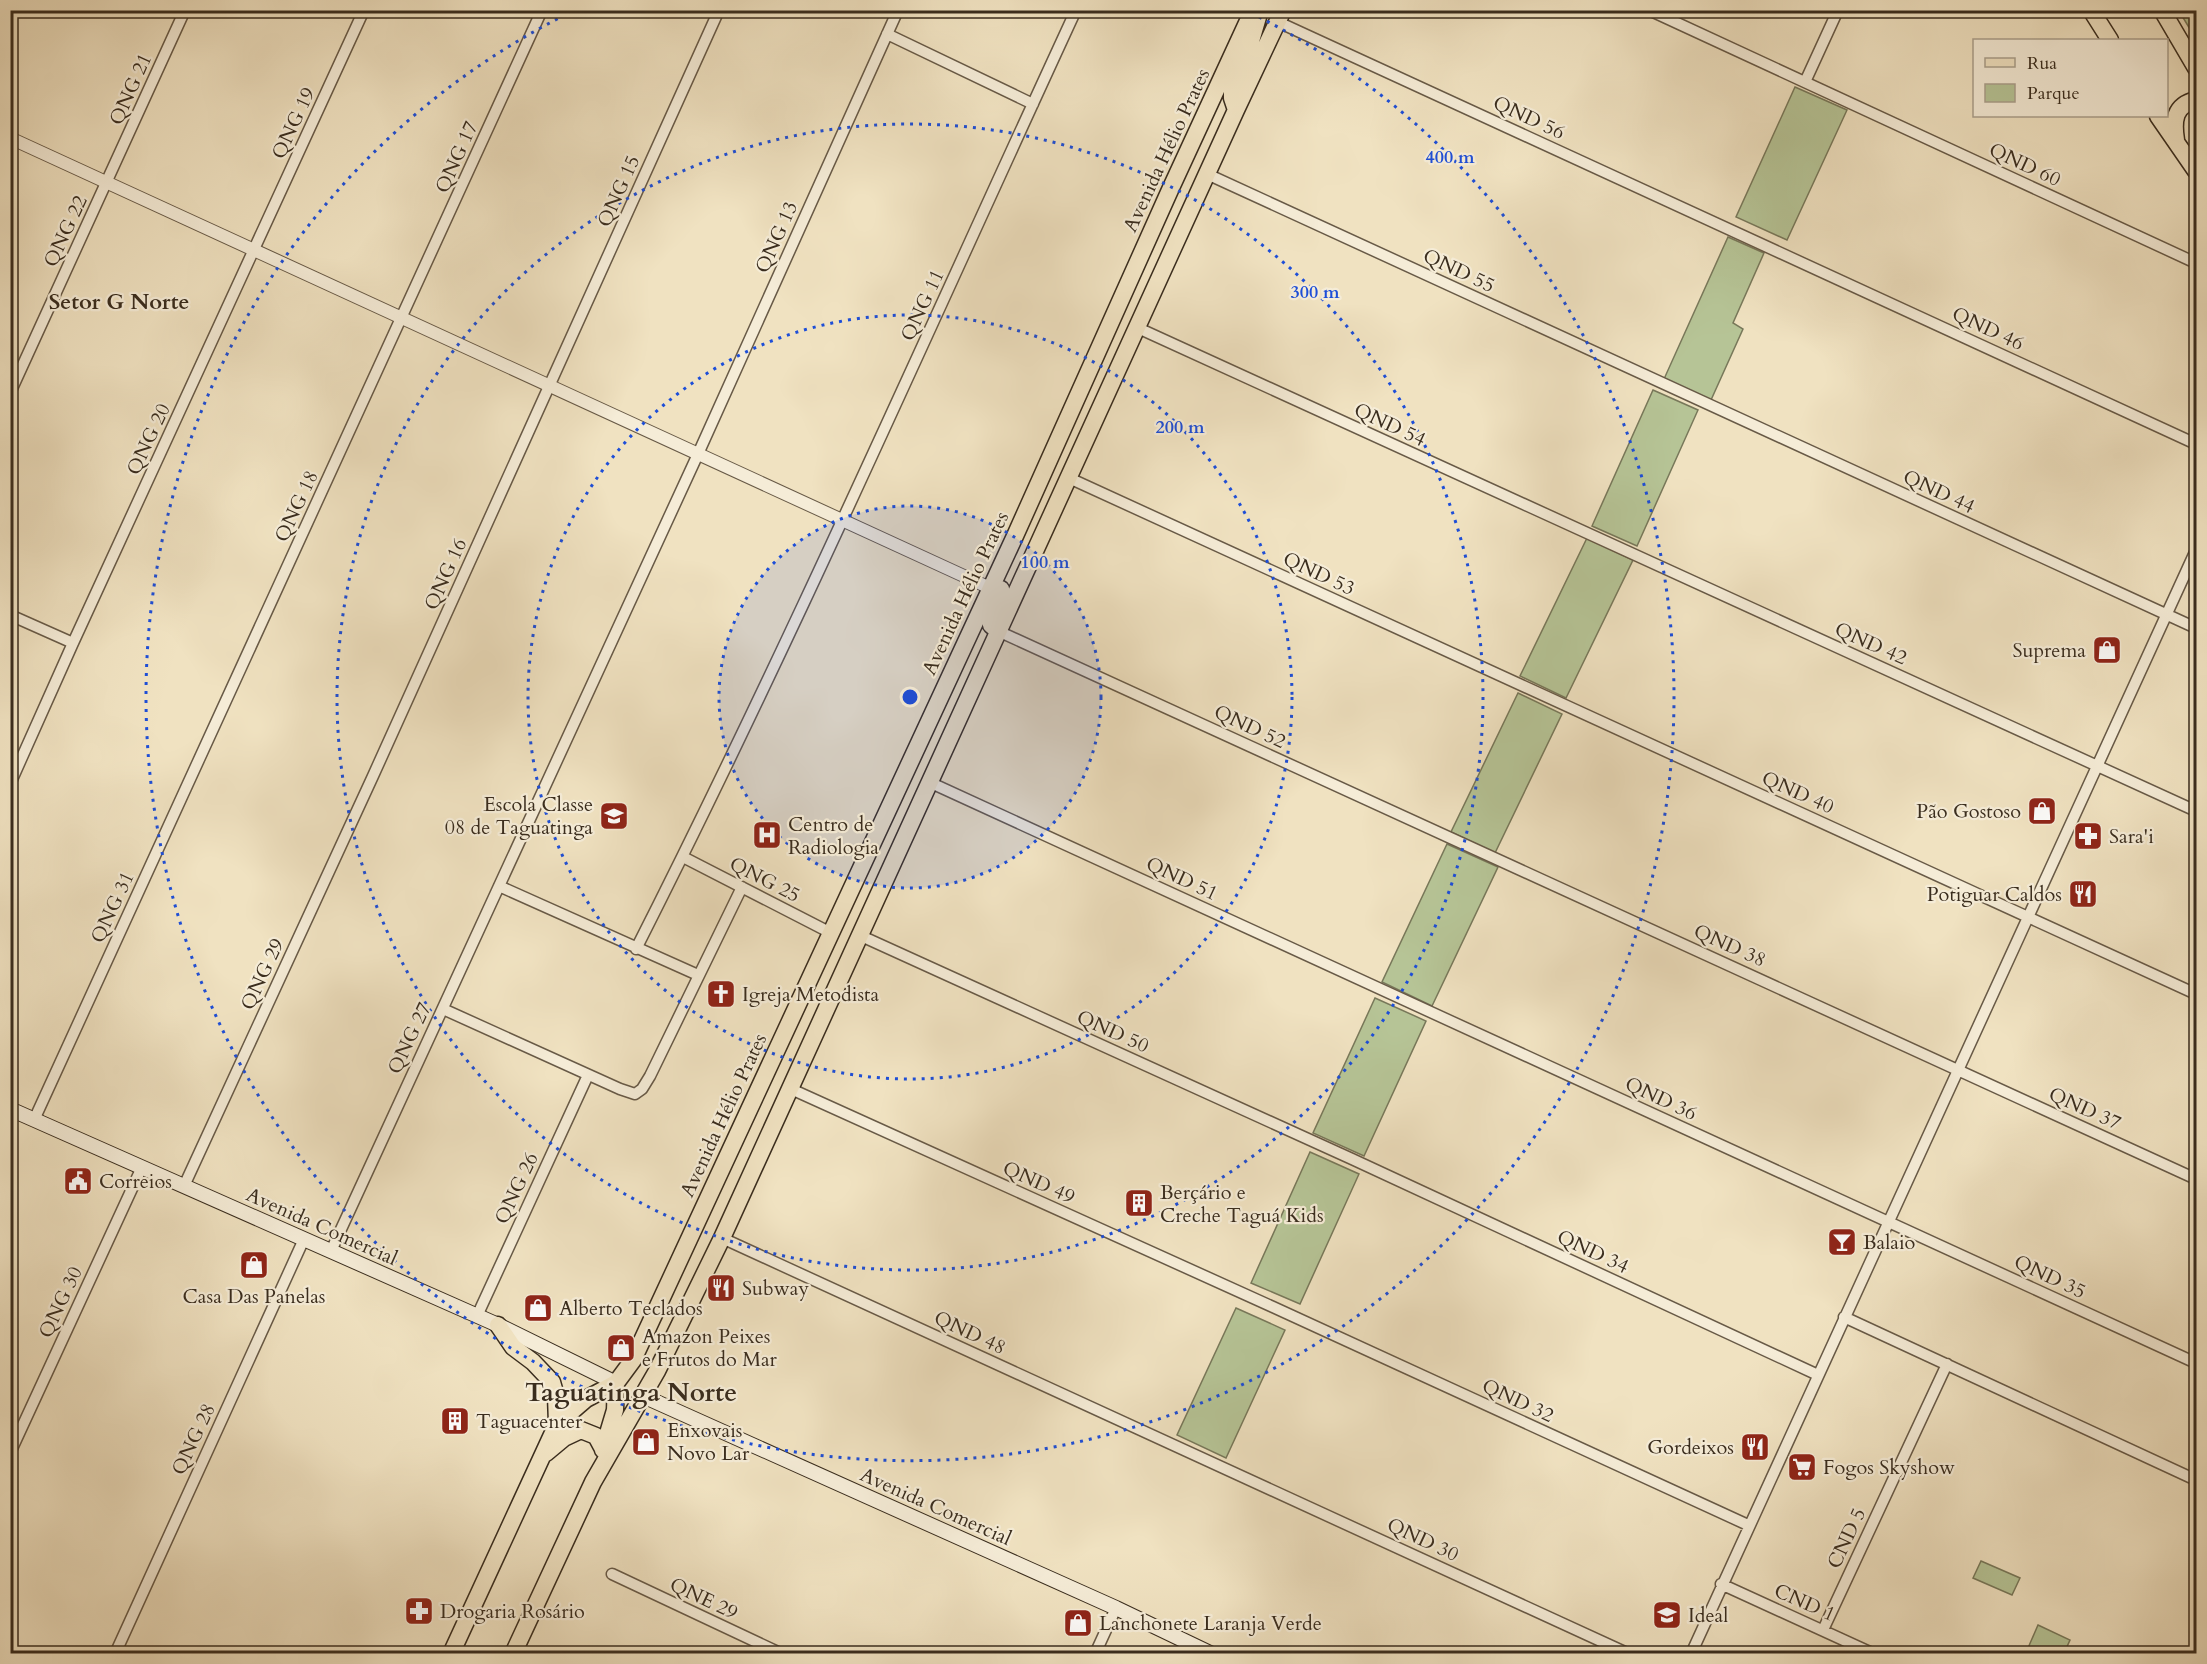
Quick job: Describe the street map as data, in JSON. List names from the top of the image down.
{
  "streets": {
    "main road": ["Avenida Hélio Prates", "Avenida Comercial"],
    "street": [
      "QNG 21",
      "QND 56",
      "QNG 19",
      "QNG 17",
      "QND 60",
      "QNG 15",
      "QNG 22",
      "QNG 13",
      "QND 55",
      "QNG 11",
      "QND 46",
      "QND 54",
      "QNG 20",
      "QND 44",
      "QNG 18",
      "QND 53",
      "QNG 16",
      "QND 42",
      "QND 52",
      "QND 40",
      "QND 51",
      "QNG 25",
      "QNG 31",
      "QND 38",
      "QNG 29",
      "QND 50",
      "QNG 27",
      "QND 36",
      "QND 37",
      "QND 49",
      "QNG 26",
      "QND 34",
      "QND 35",
      "QNG 30",
      "QND 48",
      "QND 32",
      "QNG 28",
      "CND 5",
      "QND 30",
      "QNE 29",
      "CND 1"
    ]
  },
  "crossings": [
    ["QNG 21", "QNG 22"],
    ["QND 56", "QND 46"],
    ["QNG 19", "QNG 20"],
    ["Avenida Hélio Prates", "QNG 25"],
    ["Avenida Hélio Prates", "Avenida Comercial"],
    ["QNG 17", "QNG 18"],
    ["QNG 15", "QNG 16"],
    ["QNG 13", "QNG 27"],
    ["QND 55", "QND 44"],
    ["QNG 11", "QNG 25"],
    ["QND 54", "QND 42"],
    ["QNG 18", "QNG 31"],
    ["QND 53", "QND 40"],
    ["QNG 16", "QNG 29"],
    ["QND 52", "QND 38"],
    ["QND 51", "QND 36"],
    ["QNG 31", "Avenida Comercial"],
    ["QND 38", "QND 37"],
    ["QNG 29", "Avenida Comercial"],
    ["QND 50", "QND 34"],
    ["QNG 27", "Avenida Comercial"],
    ["QND 36", "QND 35"],
    ["QND 49", "QND 32"],
    ["QNG 26", "Avenida Comercial"],
    ["Avenida Comercial", "QNG 30"],
    ["Avenida Comercial", "QNG 28"],
    ["QND 48", "QND 30"],
    ["CND 5", "CND 1"]
  ],
  "districts": ["Setor G Norte", "Taguatinga Norte"],
  "places": {
    "shop": [
      "Suprema",
      "Pão Gostoso",
      "Casa Das Panelas",
      "Alberto Teclados",
      "Amazon Peixes e Frutos do Mar",
      "Enxovais Novo Lar",
      "Lanchonete Laranja Verde"
    ],
    "school or university": ["Escola Classe 08 de Taguatinga", "Ideal"],
    "hospital": ["Centro de Radiologia"],
    "pharmacy": ["Sara'i", "Drogaria Rosário"],
    "restaurant": ["Potiguar Caldos", "Subway", "Gordeixos"],
    "church": ["Igreja Metodista"],
    "public building": ["Correios"],
    "building": ["Berçário e Creche Taguá Kids", "Taguacenter"],
    "bar": ["Balaio"],
    "supermarket": ["Fogos Skyshow"]
  },
  "legend": ["Rua", "Parque"],
  "rings": [
    "400 m",
    "300 m",
    "200 m",
    "100 m"
  ]
}
